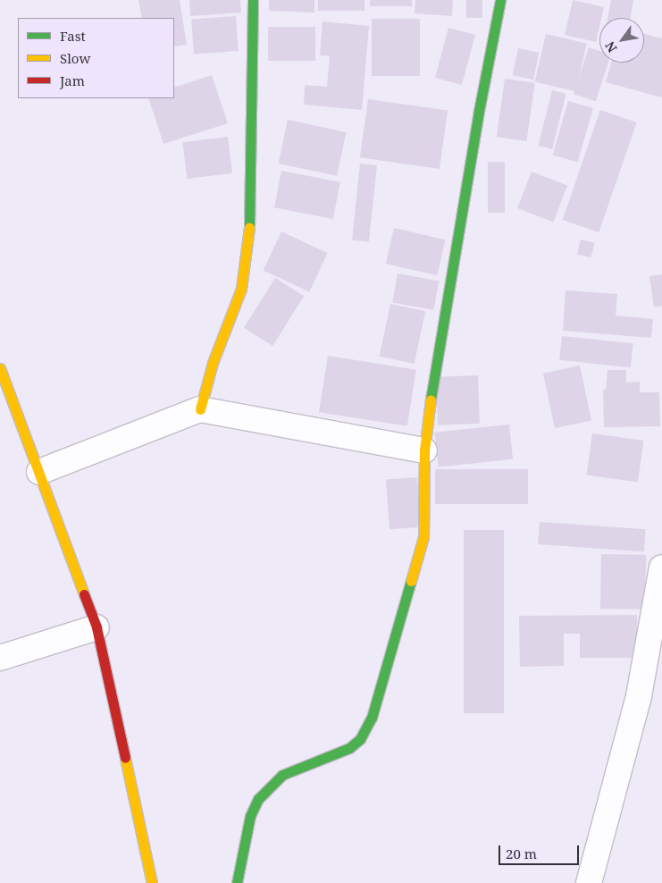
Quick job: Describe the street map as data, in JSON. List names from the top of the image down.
{
  "legend": ["Fast", "Slow", "Jam"],
  "scale_bar": "20 m",
  "north": "bottom left"
}
